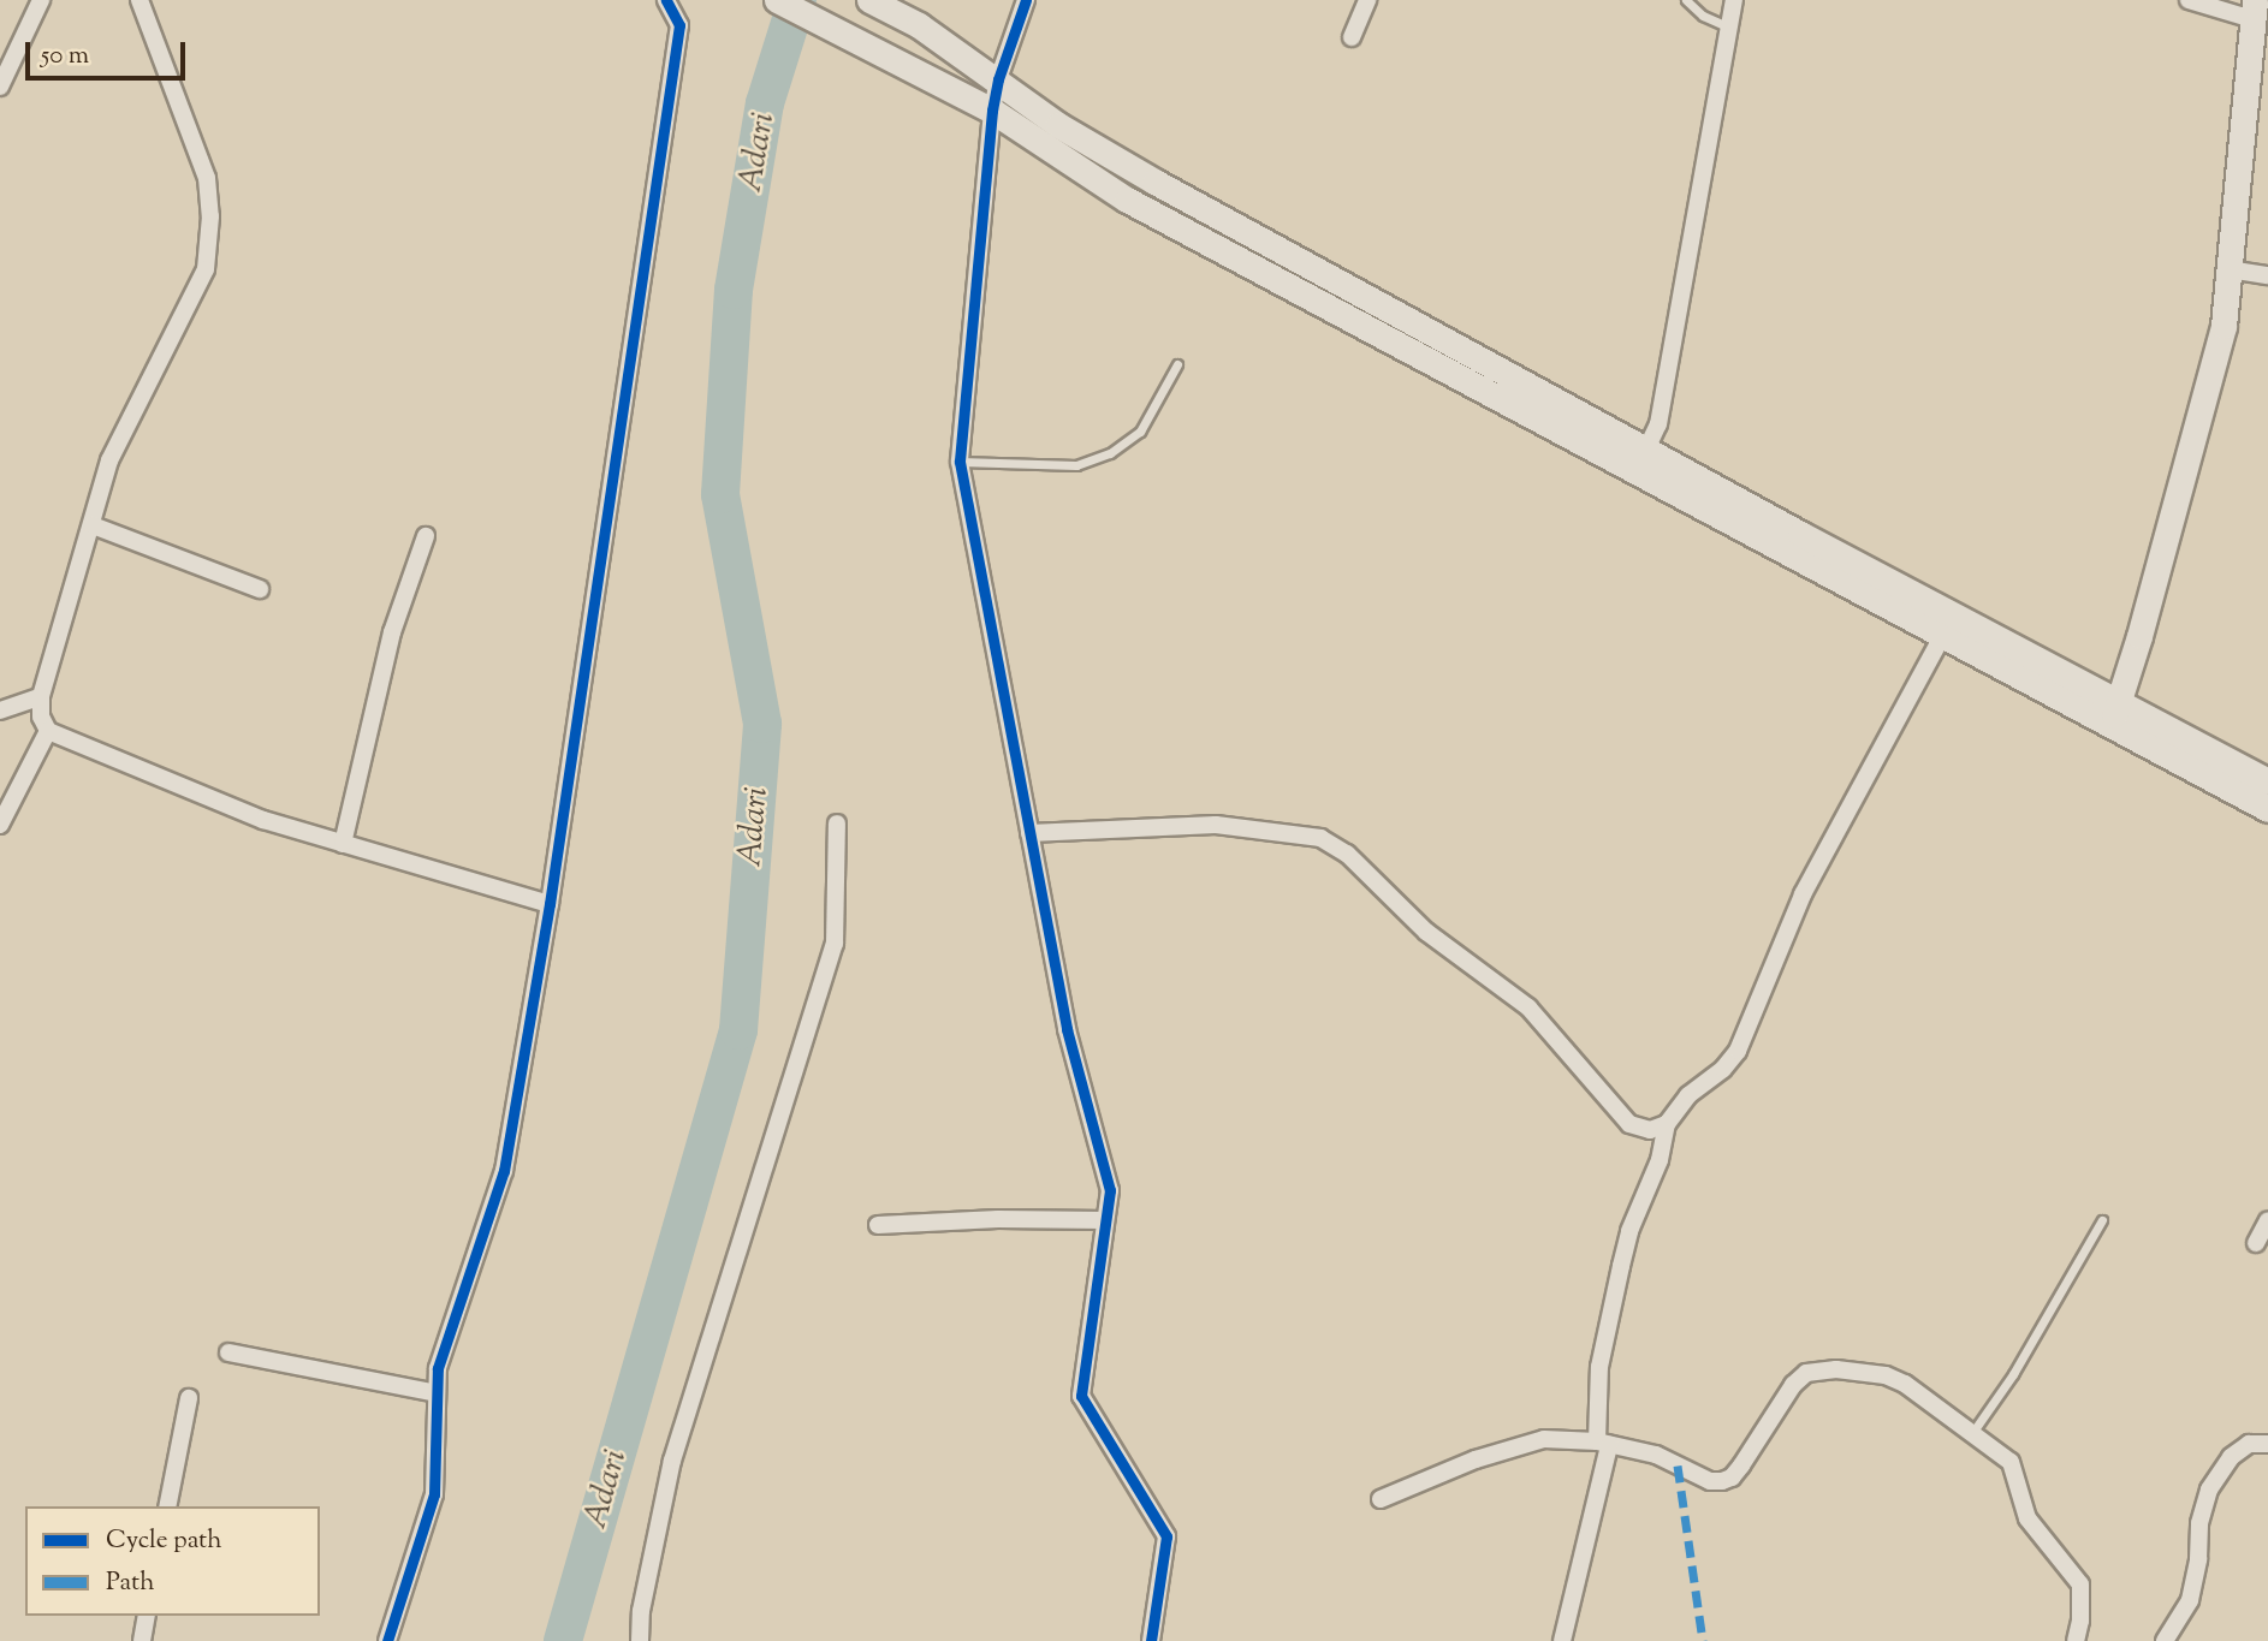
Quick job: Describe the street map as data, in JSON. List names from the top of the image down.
{
  "water": ["Adari"],
  "legend": ["Cycle path", "Path"],
  "scale_bar": "50 m"
}
